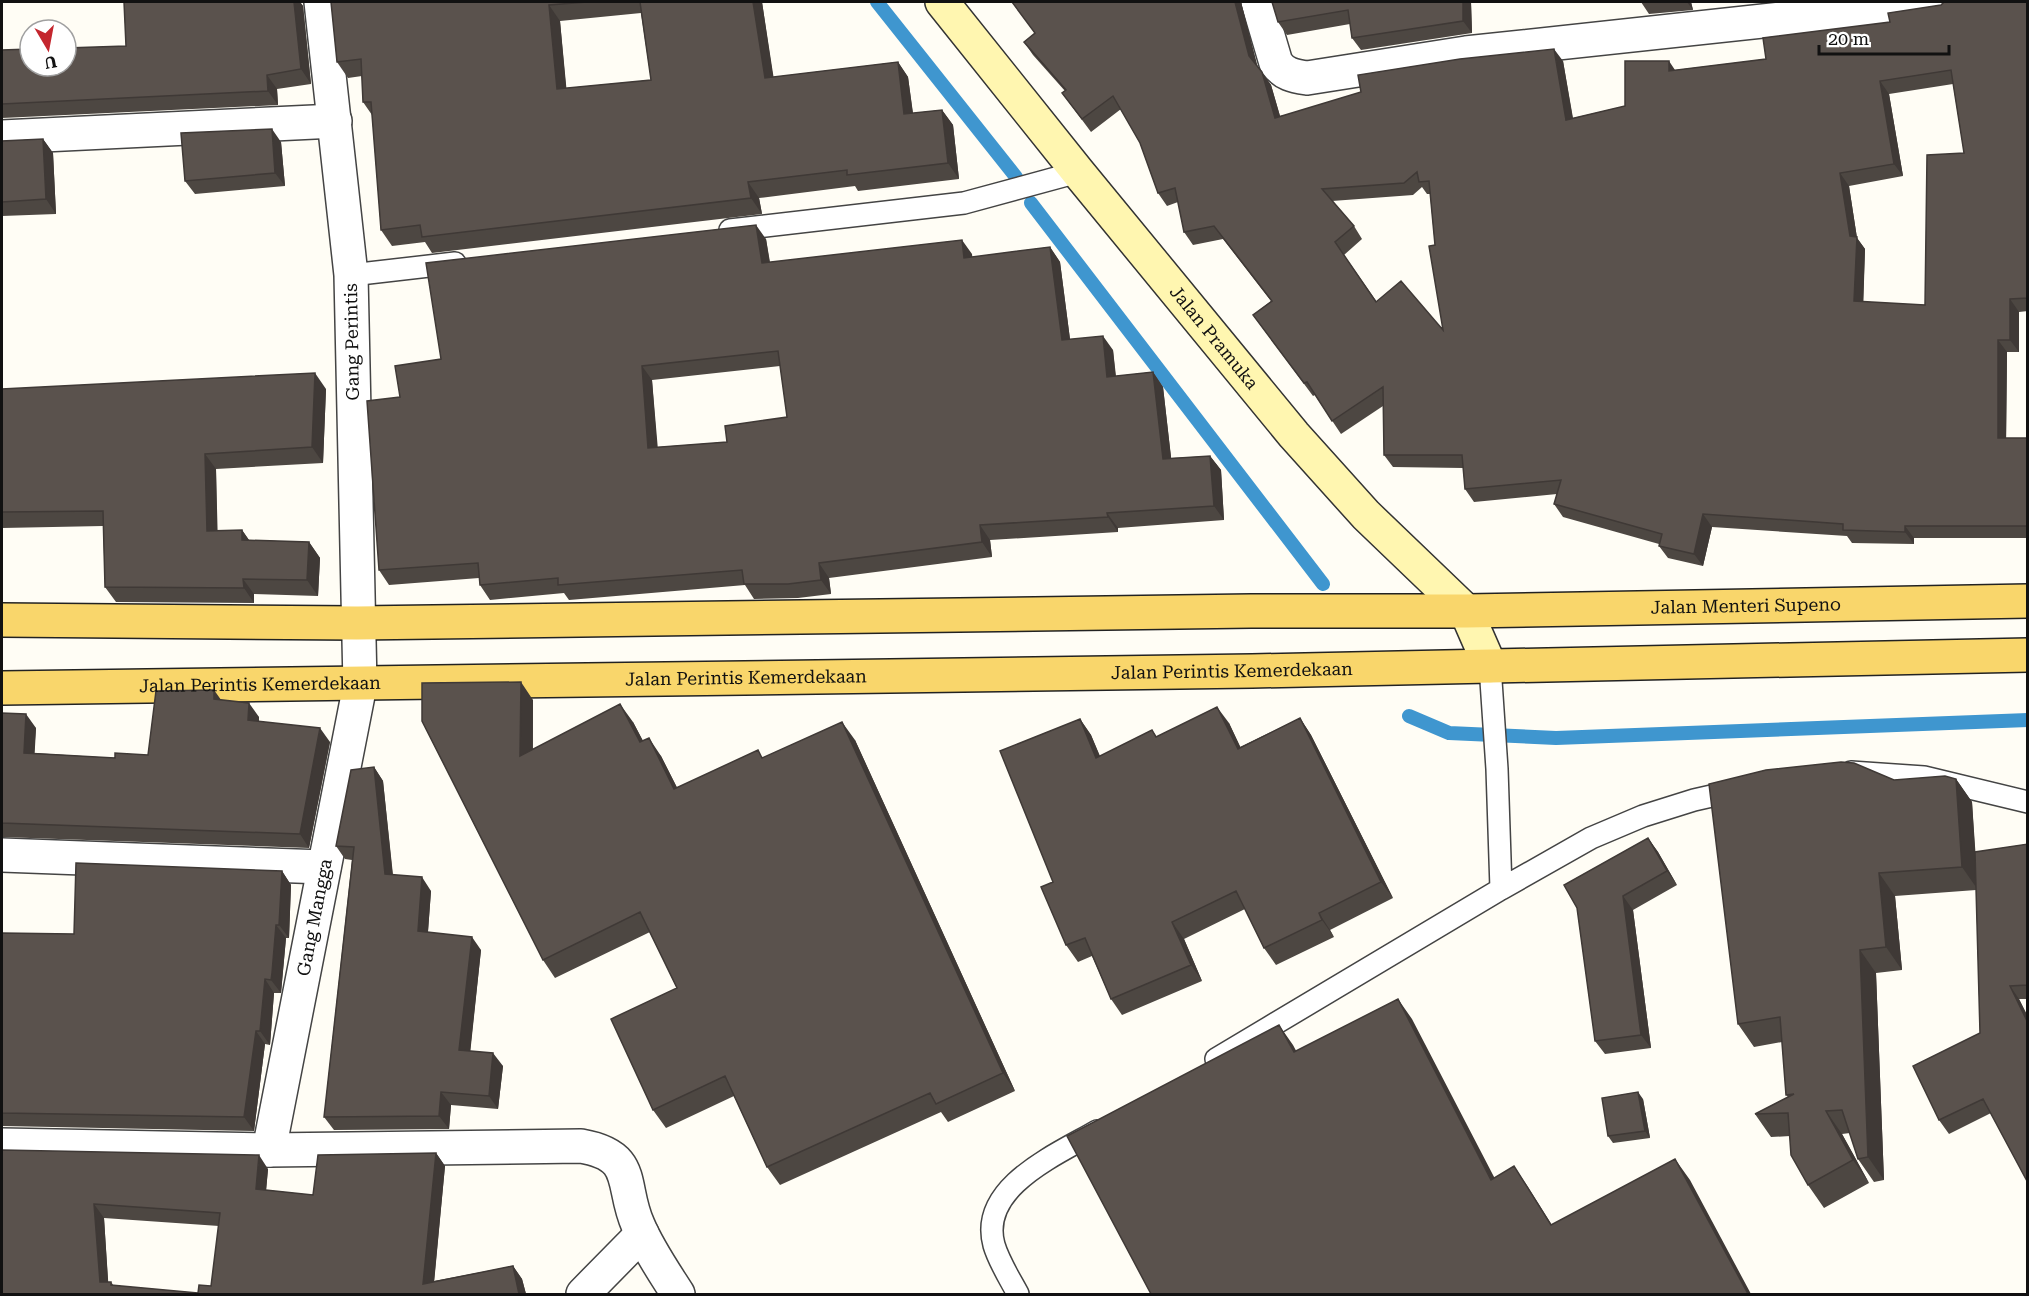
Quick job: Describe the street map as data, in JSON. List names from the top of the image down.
{
  "streets": {
    "main road": ["Jalan Pramuka", "Jalan Menteri Supeno", "Jalan Perintis Kemerdekaan"],
    "street": ["Gang Perintis", "Gang Mangga"]
  },
  "crossings": [
    ["Jalan Pramuka", "Jalan Menteri Supeno"],
    ["Jalan Pramuka", "Jalan Perintis Kemerdekaan"],
    ["Gang Perintis", "Jalan Perintis Kemerdekaan"],
    ["Gang Perintis", "Gang Mangga"],
    ["Jalan Perintis Kemerdekaan", "Gang Mangga"]
  ],
  "scale_bar": "20 m",
  "north": "bottom"
}
